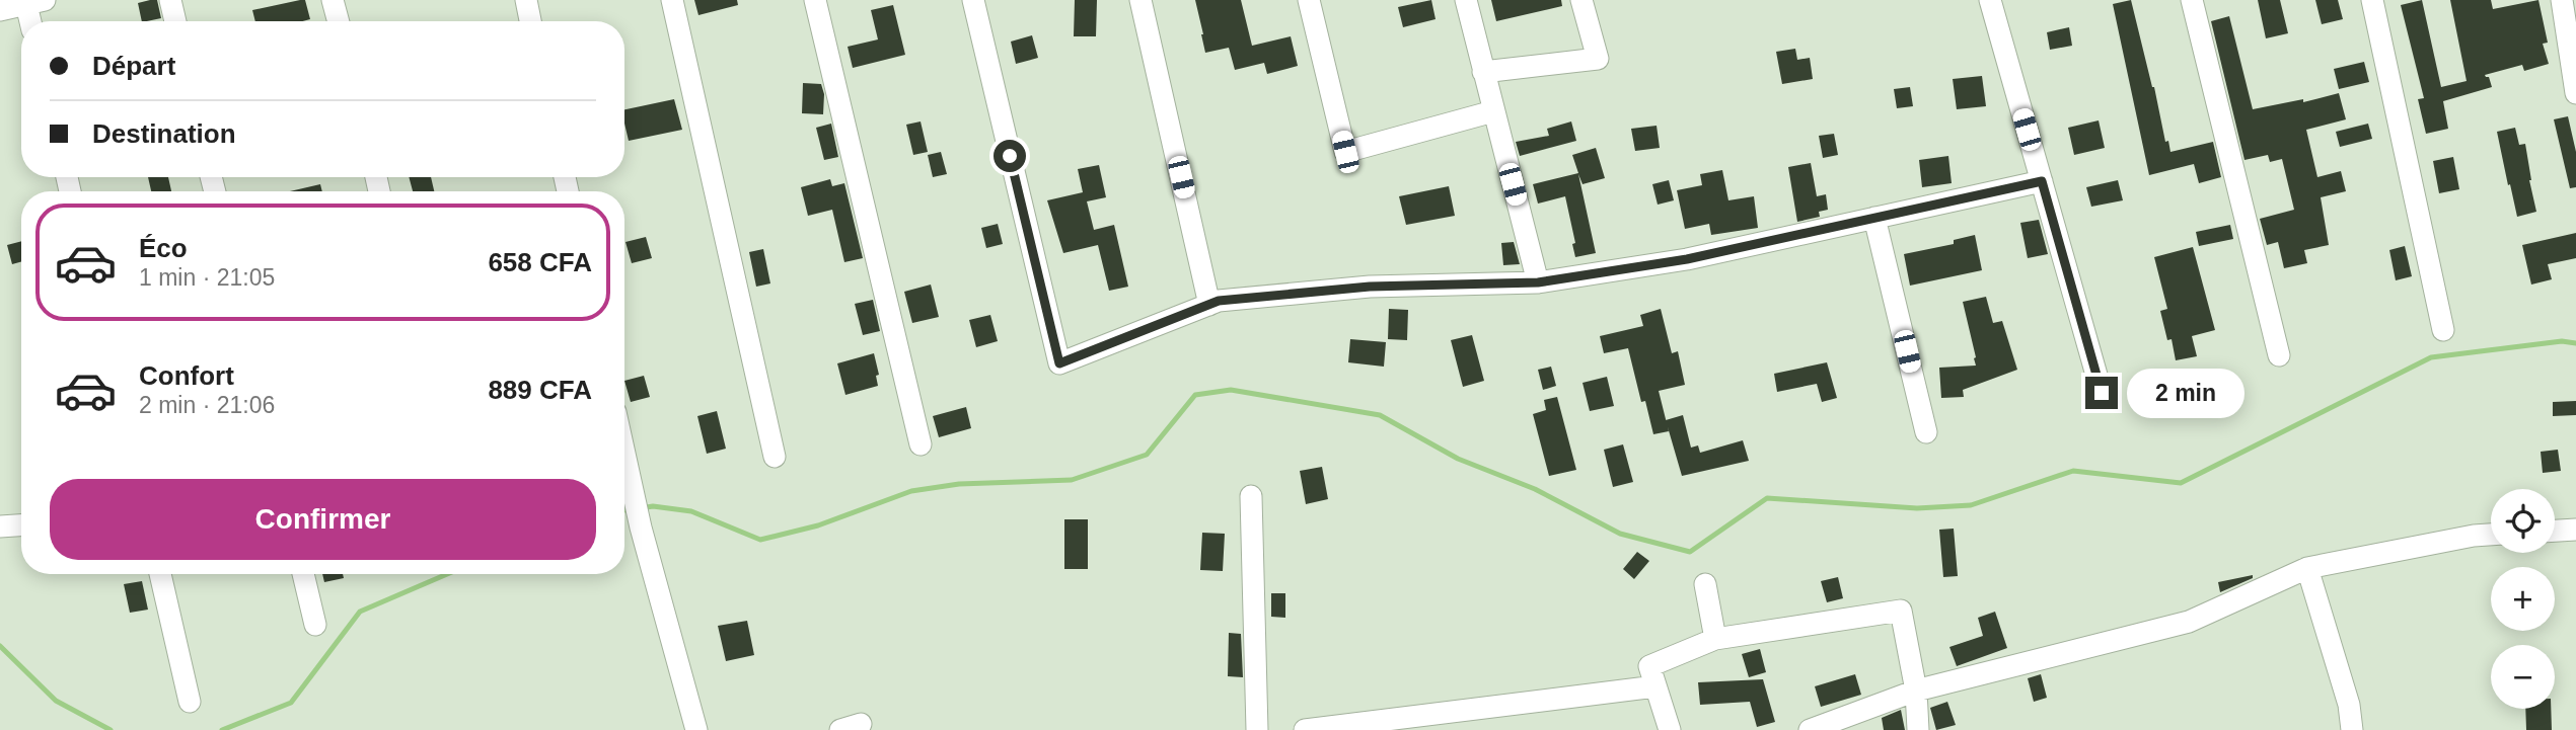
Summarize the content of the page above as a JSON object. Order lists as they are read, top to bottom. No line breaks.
{"page":{"banner":["Départ","Destination"],"list":[{"name":"Éco","note":"1 min · 21:05","value":"658 CFA"},{"name":"Confort","note":"2 min · 21:06","value":"889 CFA"}],"bubble":"2 min","buttons":"Confirmer","map_buttons":["+","−"]}}
